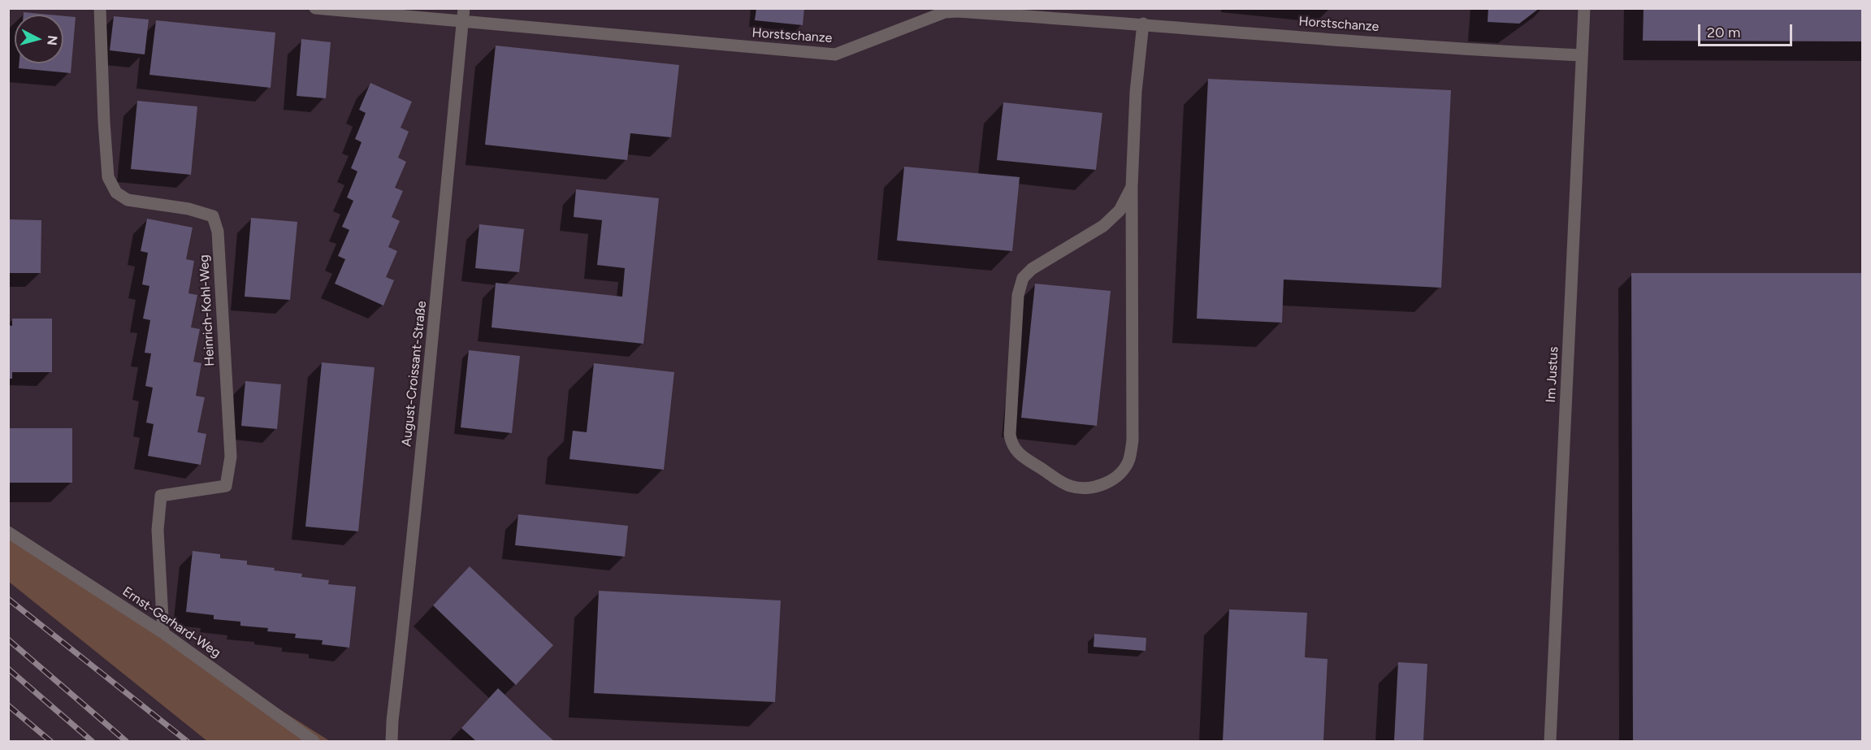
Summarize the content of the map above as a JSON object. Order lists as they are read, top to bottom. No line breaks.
{"streets":{"street":["Horstschanze","Heinrich-Kohl-Weg","August-Croissant-Straße","Im Justus","Ernst-Gerhard-Weg"]},"crossings":[["Horstschanze","August-Croissant-Straße"],["Horstschanze","Im Justus"],["Heinrich-Kohl-Weg","Ernst-Gerhard-Weg"]],"scale_bar":"20 m","north":"right"}
